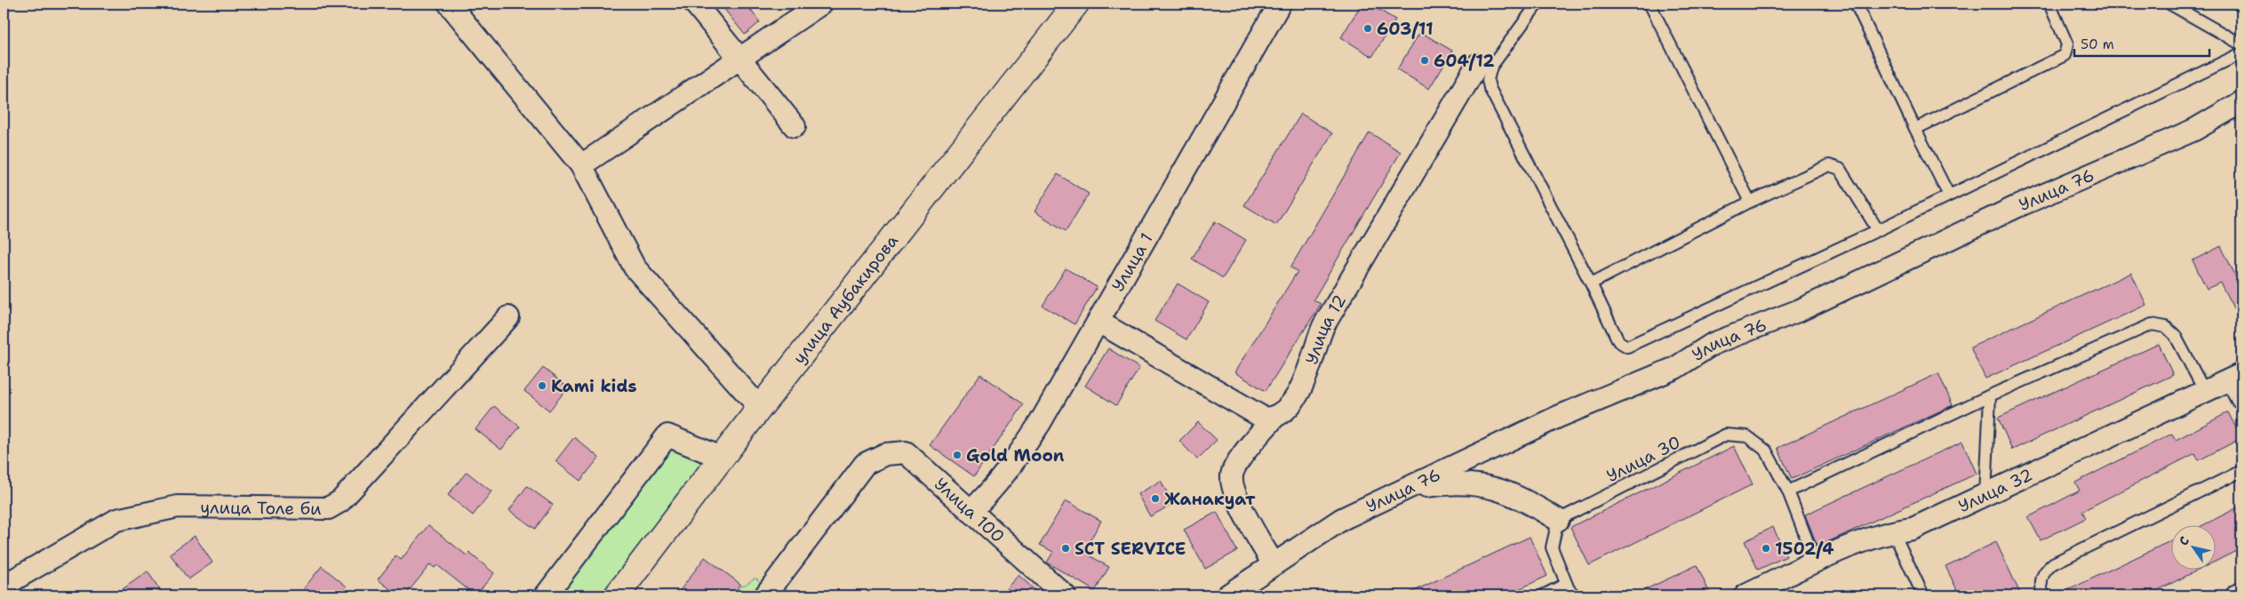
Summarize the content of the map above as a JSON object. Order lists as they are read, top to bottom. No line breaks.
{"streets":{"main road":["улица Аубакирова"],"street":["Улица 76","Улица 1","Улица 12","Улица 32","улица Толе би","Улица 100"],"lane":["Улица 30"]},"crossings":[["Улица 76","Улица 12"],["Улица 1","Улица 100"],["Улица 30","Улица 32"]],"places":["603/11","604/12","Kami kids","Gold Moon","Жанакуат","SCT SERVICE","1502/4"],"scale_bar":"50 m","north":"top left"}
